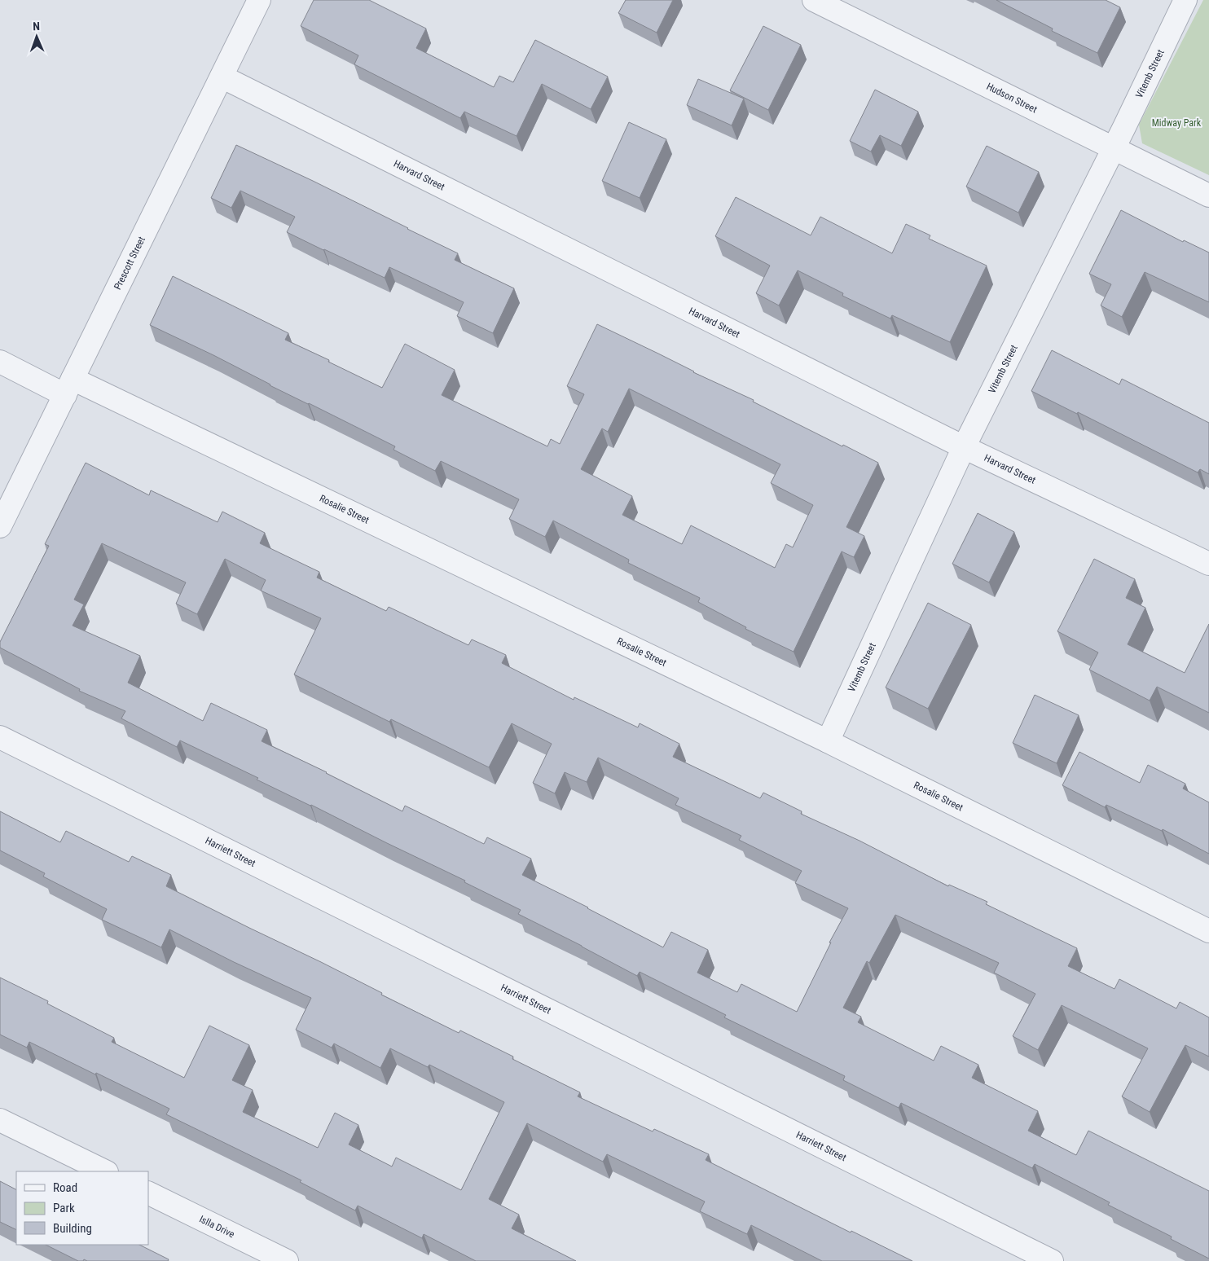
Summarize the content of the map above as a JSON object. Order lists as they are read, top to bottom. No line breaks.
{"streets":{"street":["Vitemb Street","Hudson Street","Harvard Street","Prescott Street","Rosalie Street","Harriett Street","Islla Drive"]},"crossings":[["Vitemb Street","Hudson Street"],["Vitemb Street","Harvard Street"],["Vitemb Street","Rosalie Street"],["Harvard Street","Prescott Street"],["Prescott Street","Rosalie Street"]],"parks":["Midway Park"],"legend":["Road","Park","Building"],"north":"top"}
